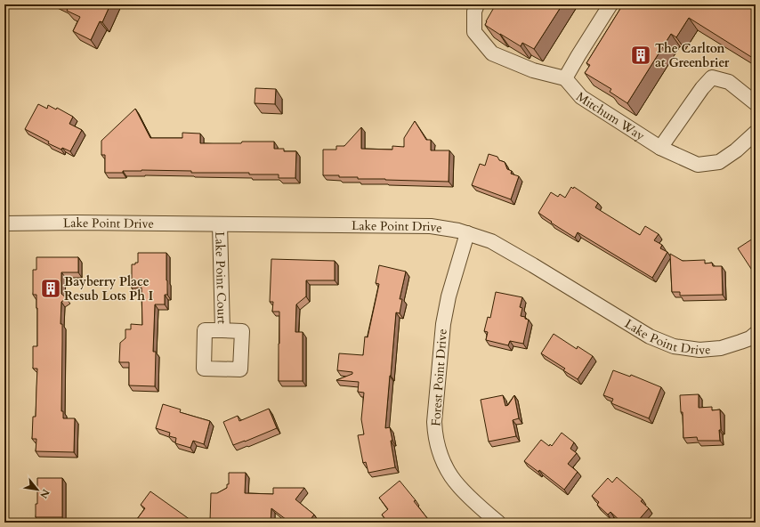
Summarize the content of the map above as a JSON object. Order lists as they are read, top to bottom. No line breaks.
{"streets":{"street":["Mitchum Way","Lake Point Drive","Lake Point Court","Forest Point Drive"]},"crossings":[["Lake Point Drive","Lake Point Court"],["Lake Point Drive","Forest Point Drive"]],"places":{"building":["The Carlton at Greenbrier","Bayberry Place Resub Lots Ph I"]},"north":"bottom right"}
